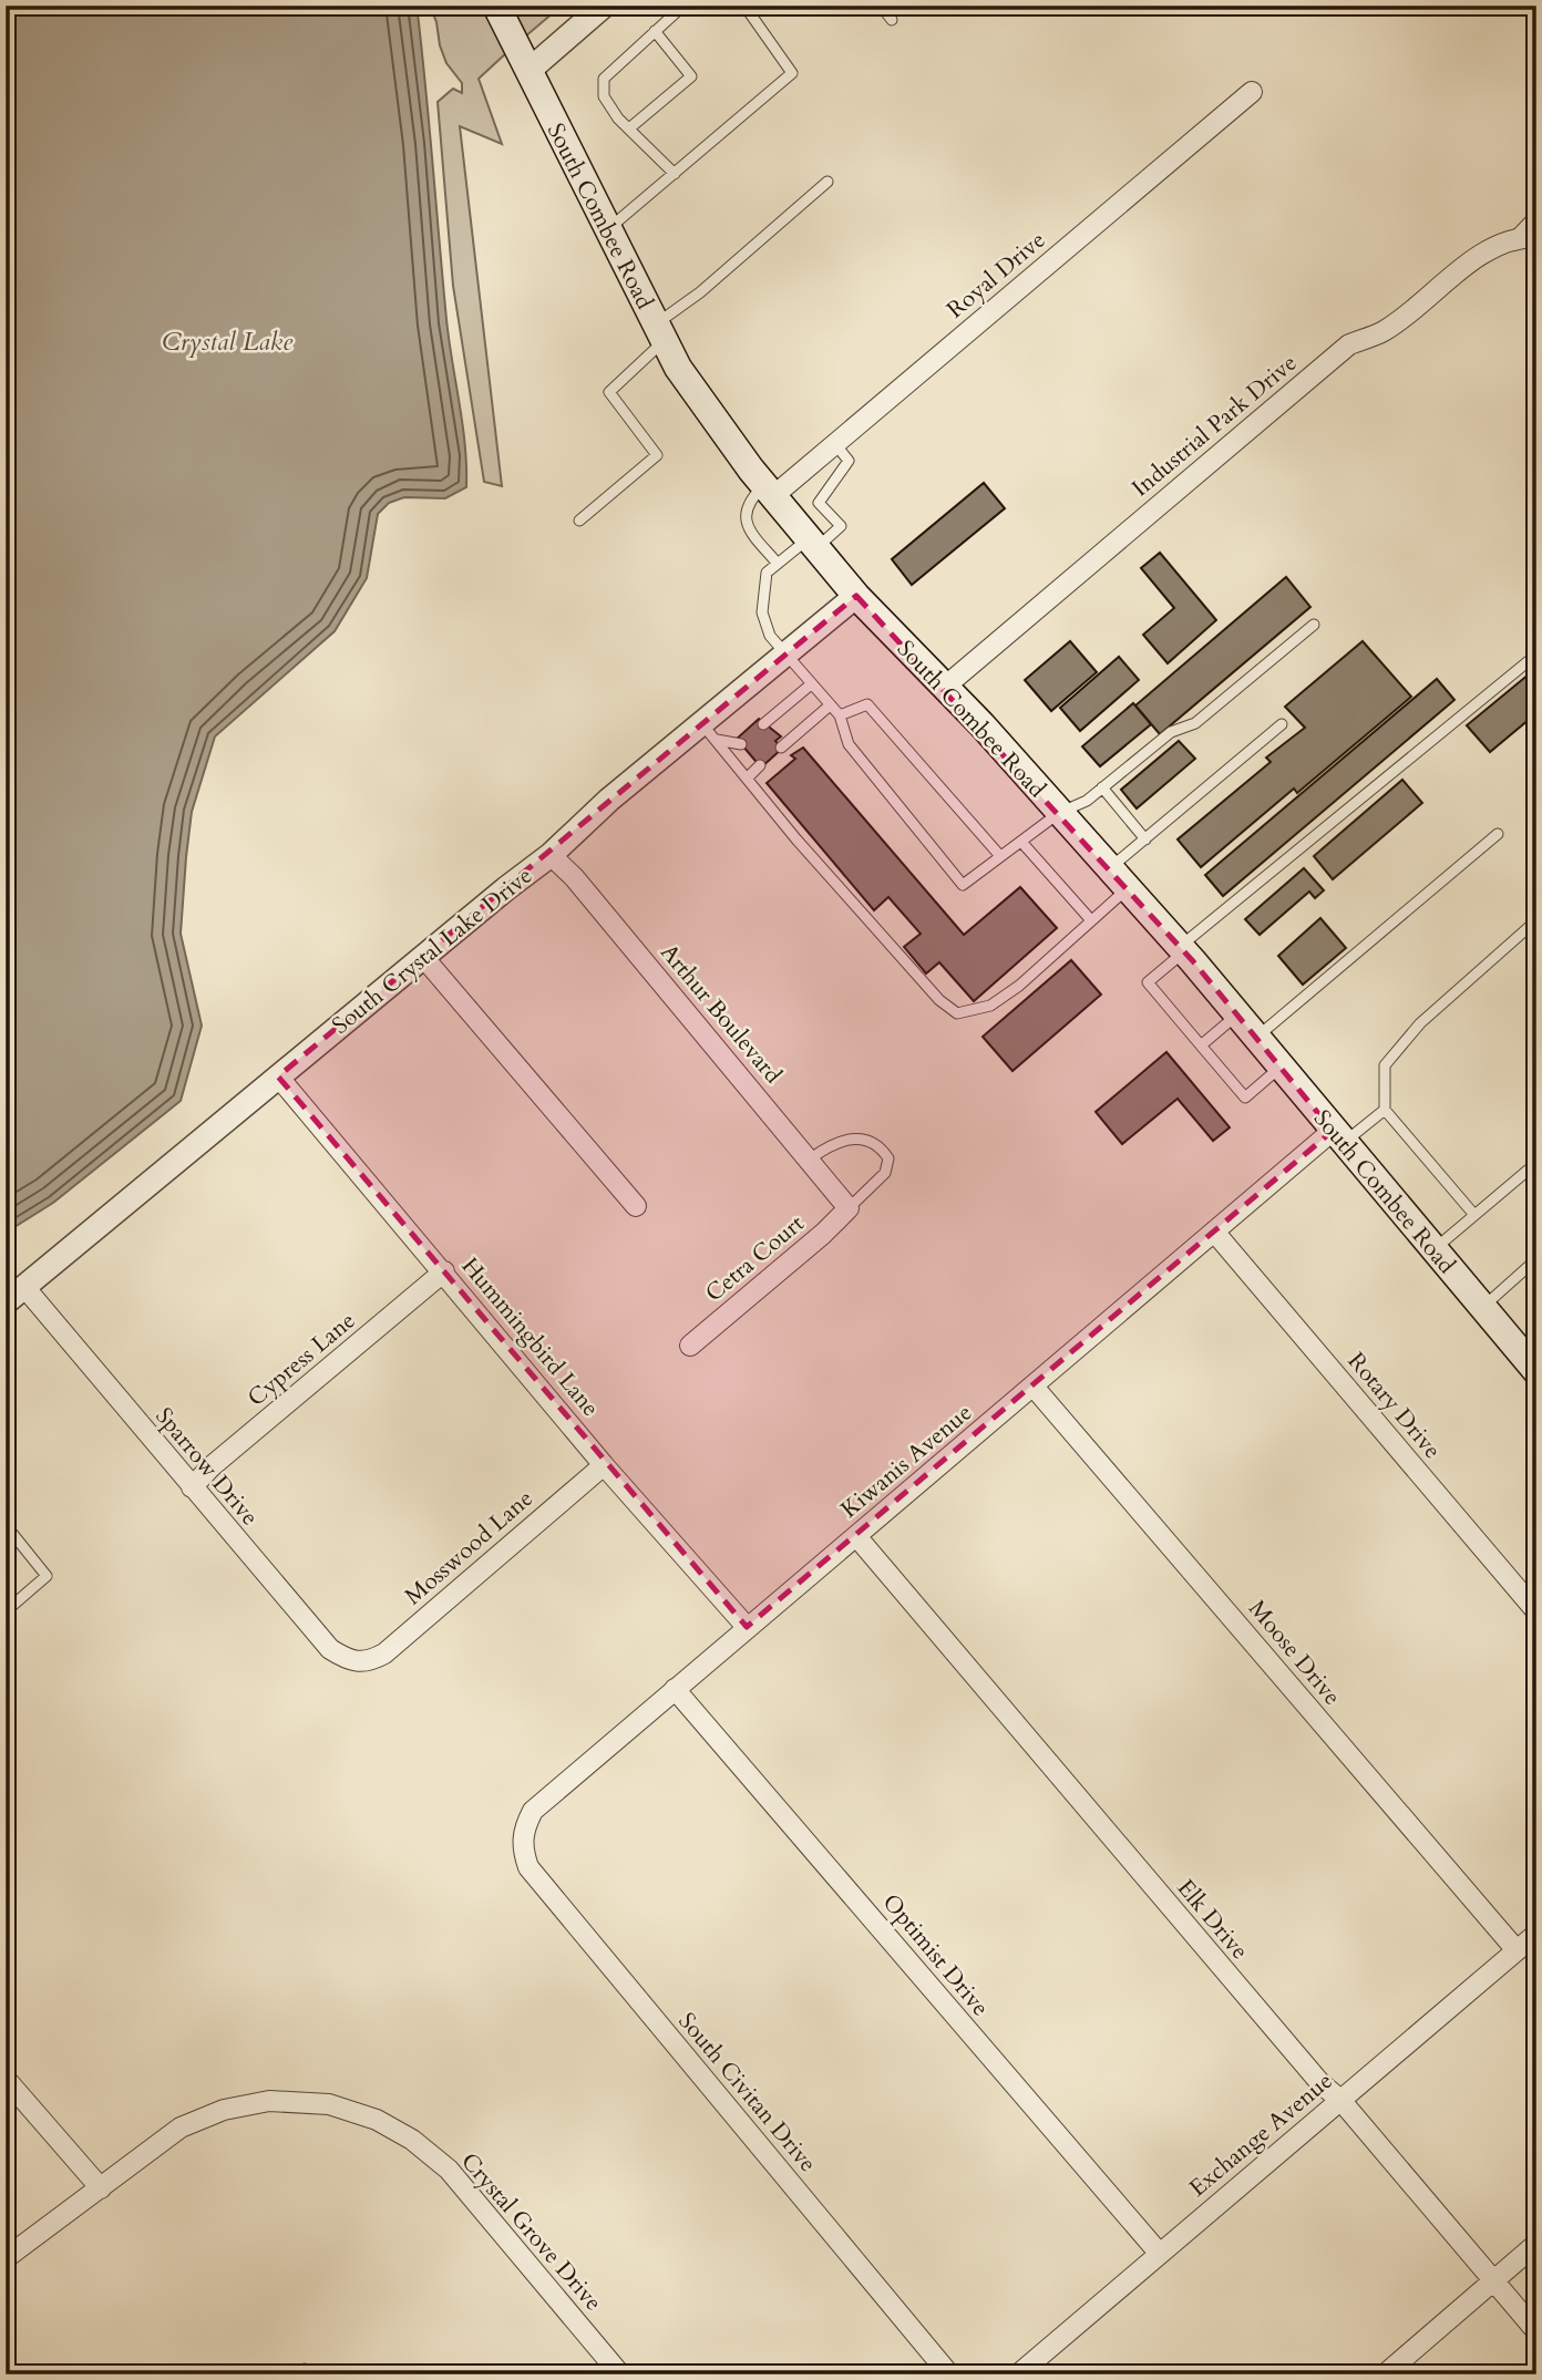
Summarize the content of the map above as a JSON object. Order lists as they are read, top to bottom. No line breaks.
{"streets":{"main road":["South Combee Road"],"street":["Royal Drive","Industrial Park Drive","South Crystal Lake Drive","Arthur Boulevard","Cetra Court","Hummingbird Lane","Cypress Lane","Rotary Drive","Kiwanis Avenue","Sparrow Drive","Mosswood Lane","Moose Drive","Elk Drive","Optimist Drive","South Civitan Drive","Exchange Avenue","Crystal Grove Drive"]},"crossings":[["South Combee Road","Royal Drive"],["South Combee Road","Industrial Park Drive"],["South Combee Road","South Crystal Lake Drive"],["South Combee Road","Kiwanis Avenue"],["South Crystal Lake Drive","Arthur Boulevard"],["South Crystal Lake Drive","Hummingbird Lane"],["South Crystal Lake Drive","Sparrow Drive"],["Arthur Boulevard","Cetra Court"],["Hummingbird Lane","Cypress Lane"],["Hummingbird Lane","Kiwanis Avenue"],["Hummingbird Lane","Mosswood Lane"],["Cypress Lane","Sparrow Drive"],["Rotary Drive","Kiwanis Avenue"],["Kiwanis Avenue","Moose Drive"],["Kiwanis Avenue","Elk Drive"],["Kiwanis Avenue","Optimist Drive"],["Kiwanis Avenue","South Civitan Drive"],["Sparrow Drive","Mosswood Lane"],["Moose Drive","Exchange Avenue"],["Elk Drive","Exchange Avenue"],["Optimist Drive","Exchange Avenue"]],"water":["Crystal Lake"]}
